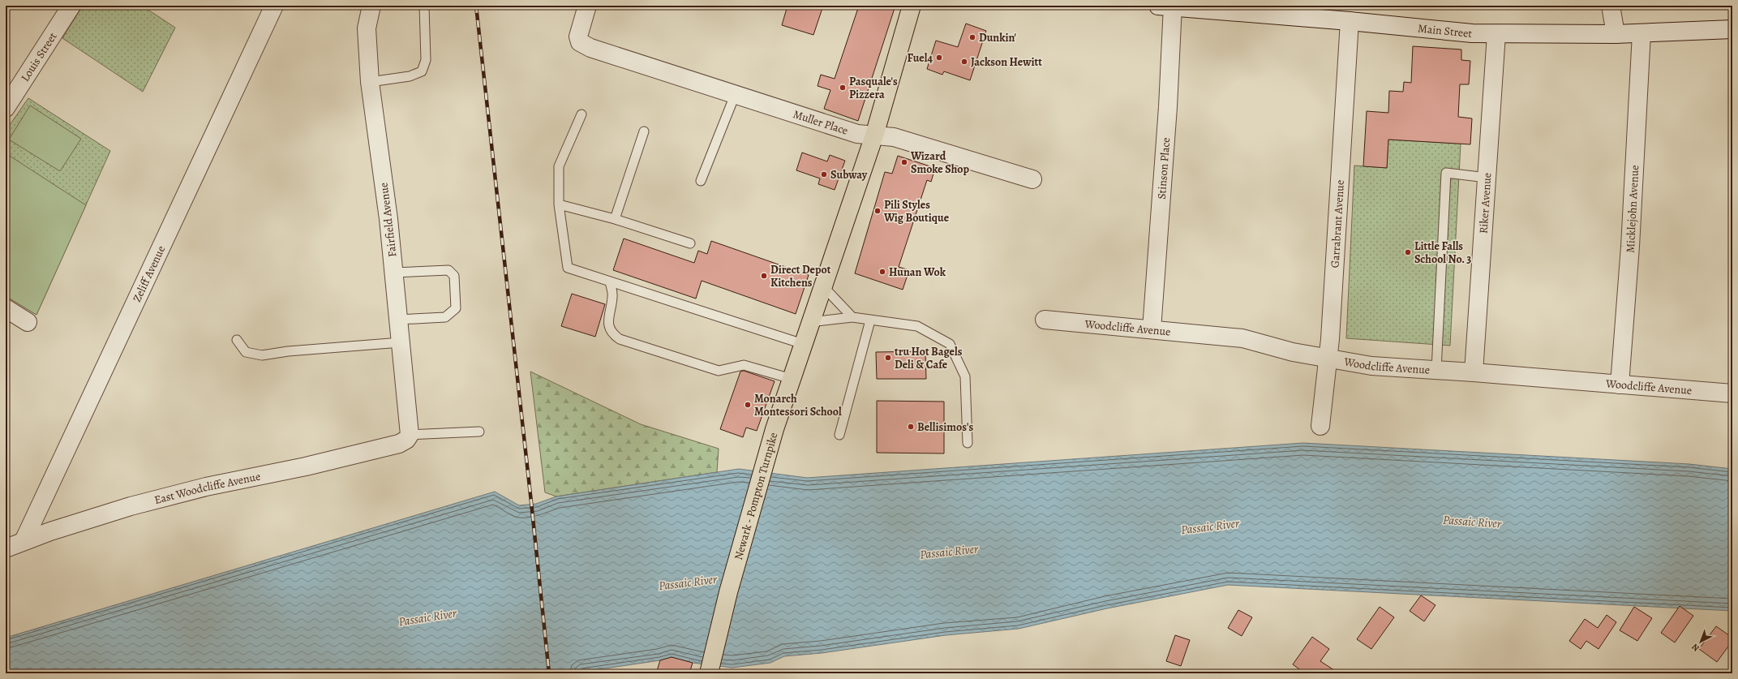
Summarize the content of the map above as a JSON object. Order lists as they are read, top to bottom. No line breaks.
{"streets":{"main road":["Newark - Pompton Turnpike"],"street":["Main Street","Louis Street","Muller Place","Stinson Place","Riker Avenue","Micklejohn Avenue","Fairfield Avenue","Garrabrant Avenue","Zeliff Avenue","Woodcliffe Avenue","East Woodcliffe Avenue"]},"crossings":[["Main Street","Stinson Place"],["Main Street","Riker Avenue"],["Main Street","Micklejohn Avenue"],["Main Street","Garrabrant Avenue"],["Muller Place","Newark - Pompton Turnpike"],["Stinson Place","Woodcliffe Avenue"],["Riker Avenue","Woodcliffe Avenue"],["Micklejohn Avenue","Woodcliffe Avenue"],["Fairfield Avenue","East Woodcliffe Avenue"],["Garrabrant Avenue","Woodcliffe Avenue"],["Zeliff Avenue","East Woodcliffe Avenue"]],"water":["Passaic River"],"places":["Dunkin'","Fuel4","Jackson Hewitt","Pasquale's Pizzera","Wizard Smoke Shop","Subway","Pili Styles Wig Boutique","Little Falls School No. 3","Hunan Wok","Direct Depot Kitchens","tru Hot Bagels Deli & Cafe","Monarch Montessori School","Bellisimos's"],"north":"bottom left"}
